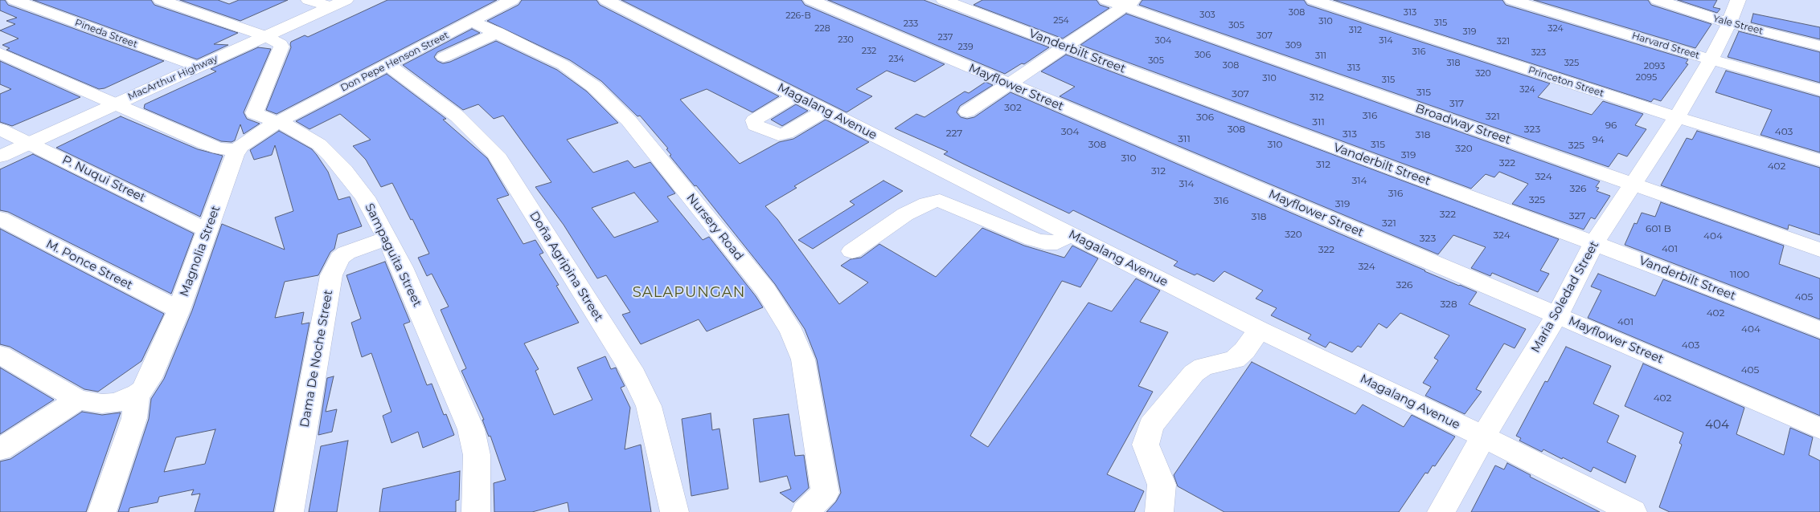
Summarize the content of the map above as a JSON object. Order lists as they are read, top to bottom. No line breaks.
{"streets":{"main road":["Yale Street","Pineda Street","Harvard Street","Vanderbilt Street","Don Pepe Henson Street","MacArthur Highway","Princeton Street","Mayflower Street","Magalang Avenue","Broadway Street","P. Nuqui Street","Nursery Road","Magnolia Street","Sampaguita Street","M. Ponce Street","Doña Agripina Street","Maria Soledad Street","Dama De Noche Street"]},"crossings":[["Yale Street","Maria Soledad Street"],["Pineda Street","MacArthur Highway"],["Harvard Street","Maria Soledad Street"],["Vanderbilt Street","Maria Soledad Street"],["Don Pepe Henson Street","Nursery Road"],["Don Pepe Henson Street","Sampaguita Street"],["Don Pepe Henson Street","Doña Agripina Street"],["MacArthur Highway","P. Nuqui Street"],["MacArthur Highway","Sampaguita Street"],["Princeton Street","Maria Soledad Street"],["Mayflower Street","Maria Soledad Street"],["Magalang Avenue","Maria Soledad Street"],["Broadway Street","Maria Soledad Street"],["P. Nuqui Street","Magnolia Street"],["Magnolia Street","M. Ponce Street"],["Sampaguita Street","Dama De Noche Street"]],"districts":["SALAPUNGAN"],"house_numbers":["308","313","303","226-B","254","310","315","233","305","228","324","312","319","307","237","230","304","314","321","309","239","232","316","323","306","311","234","305","318","325","308","2093","313","320","2095","310","315","324","315","307","312","317","302","316","321","306","311","96","308","323","304","403","227","313","318","311","94","308","310","315","325","320","319","310","322","312","402","312","324","314","314","326","316","325","316","319","322","327","318","321","601 B","320","324","404","323","401","322","324","1100","326","405","328","402","401","404","403","405","402","404"]}
